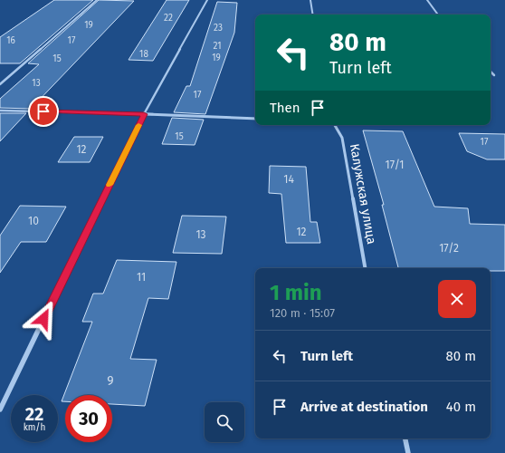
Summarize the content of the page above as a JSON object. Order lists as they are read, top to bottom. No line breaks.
{"streets":{"street":["Калужская улица"]},"house_numbers":["22","19","23","16","17","21","18","19","15","13","17","15","17","12","17/1","14","10","12","13","17/2","11","9"],"page":{"turn":["80 m","Turn left"],"then":"Then","heading":["1 min","120 m · 15:07"],"list":[{"name":"Turn left","value":"80 m"},{"name":"Arrive at destination","value":"40 m"}],"speed":"22 km/h","limit":"30"}}
